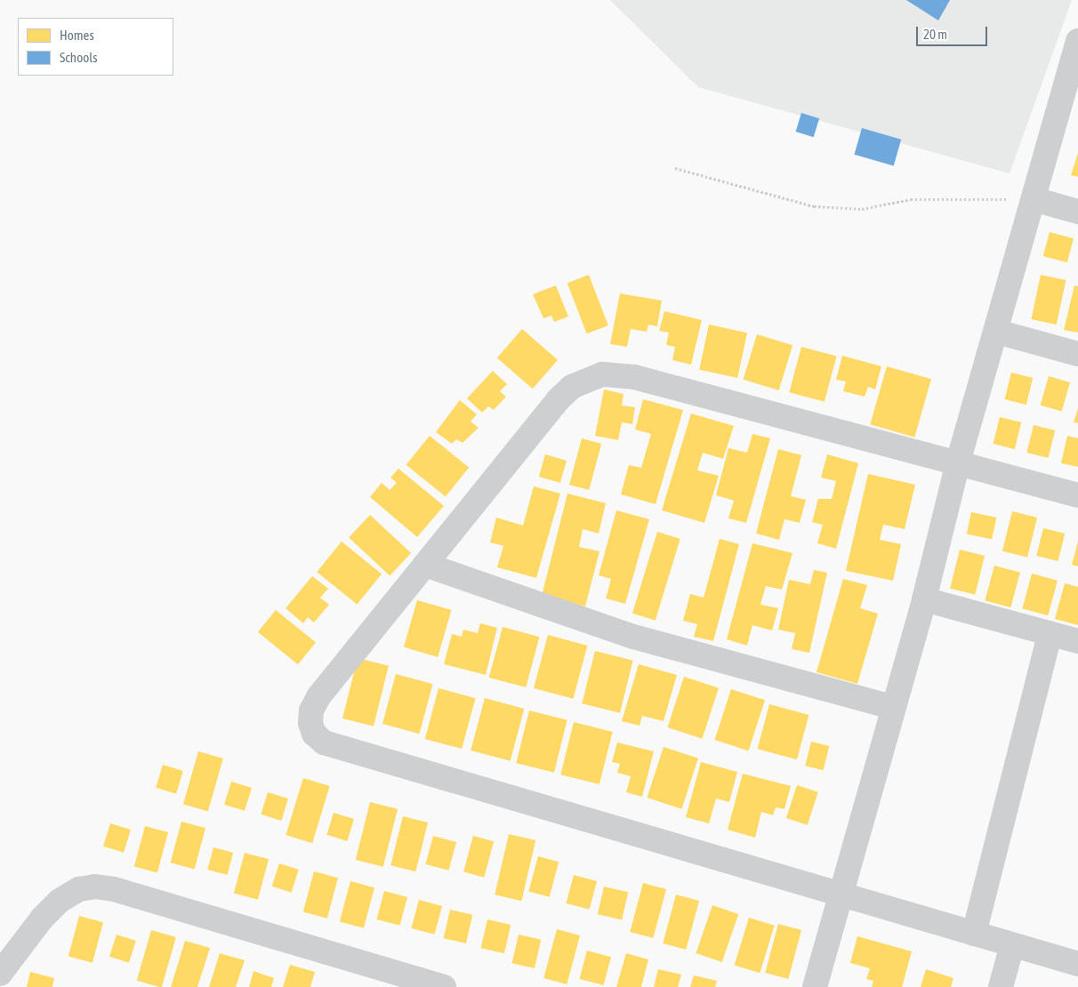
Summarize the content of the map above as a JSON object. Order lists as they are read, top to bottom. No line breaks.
{"legend":["Homes","Schools"],"scale_bar":"20 m"}
